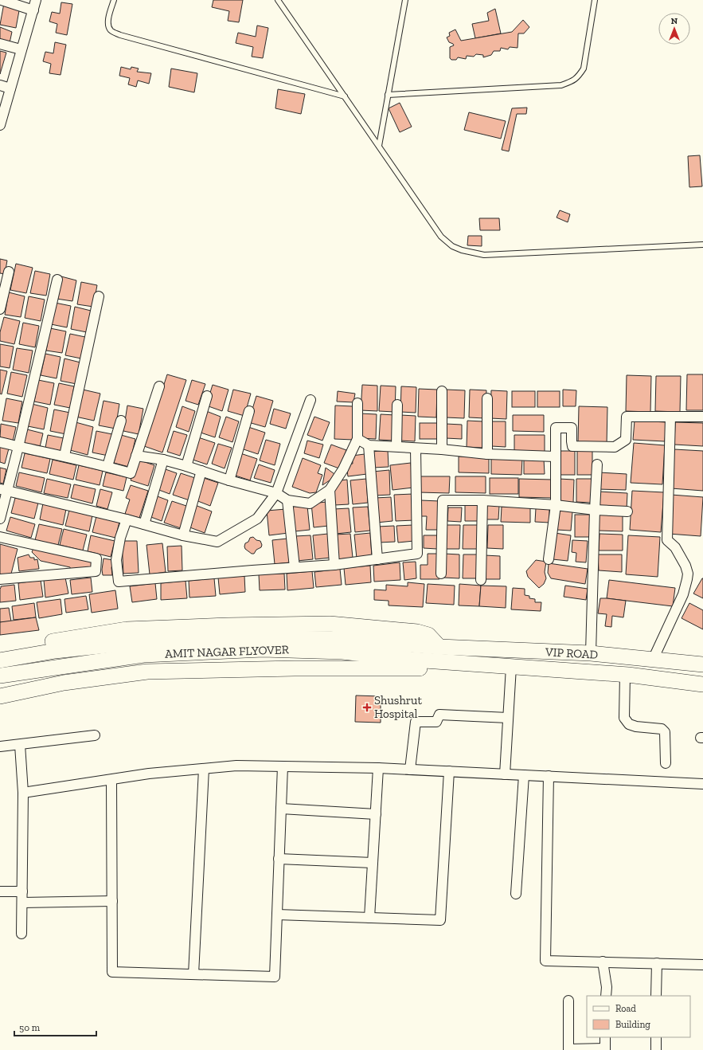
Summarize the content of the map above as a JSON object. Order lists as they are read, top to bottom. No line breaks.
{"streets":{"main road":["AMIT NAGAR FLYOVER","VIP ROAD"]},"crossings":[["AMIT NAGAR FLYOVER","VIP ROAD"]],"places":{"health":["Shushrut Hospital"]},"legend":["Road","Building"],"scale_bar":"50 m","north":"top"}
